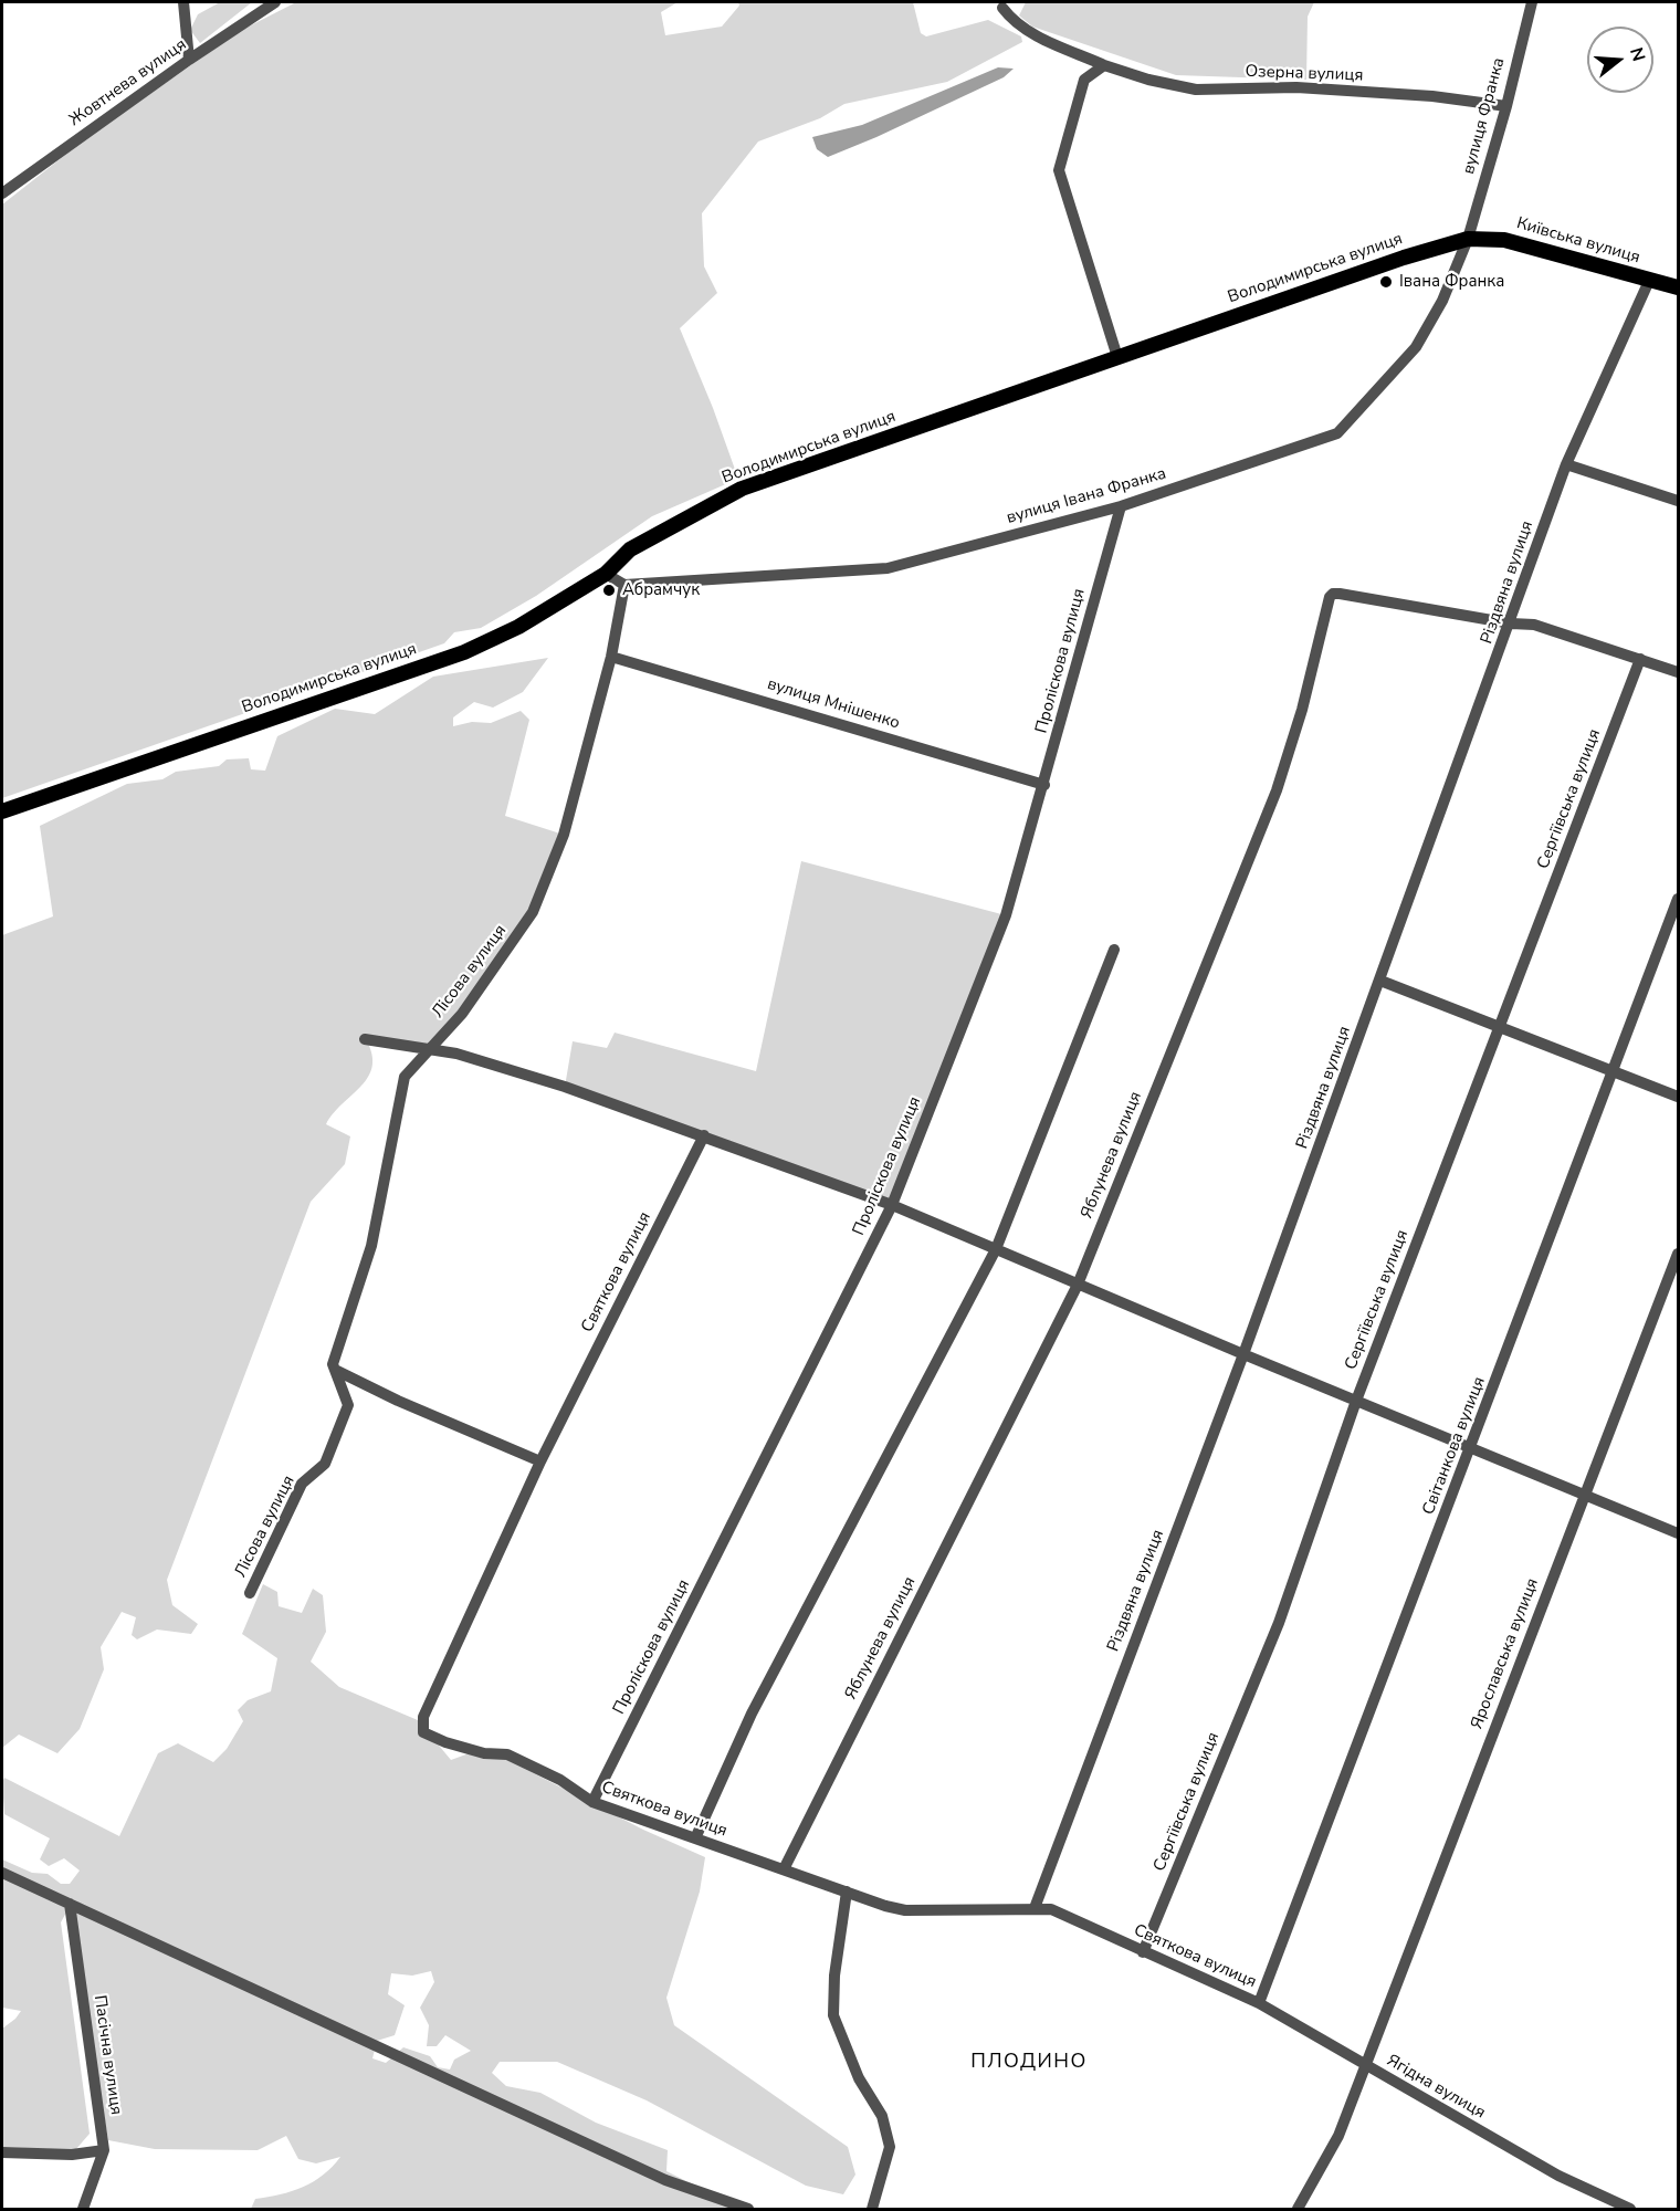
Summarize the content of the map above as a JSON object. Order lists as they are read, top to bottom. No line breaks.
{"streets":{"main road":["Київська вулиця","Володимирська вулиця"],"street":["Озерна вулиця","Жовтнева вулиця","вулиця Франка","вулиця Івана Франка","Різдвяна вулиця","Проліскова вулиця","вулиця Мнішенко","Сергіївська вулиця","Лісова вулиця","Яблунева вулиця","Святкова вулиця","Світанкова вулиця","Ярославська вулиця","Пасічна вулиця","Ягідна вулиця"]},"crossings":[["Озерна вулиця","вулиця Франка"],["вулиця Франка","Київська вулиця"],["вулиця Франка","Володимирська вулиця"],["вулиця Франка","вулиця Івана Франка"],["Київська вулиця","Володимирська вулиця"],["Київська вулиця","вулиця Івана Франка"],["Київська вулиця","Різдвяна вулиця"],["Володимирська вулиця","вулиця Івана Франка"],["вулиця Івана Франка","Проліскова вулиця"],["вулиця Івана Франка","Лісова вулиця"],["Різдвяна вулиця","Яблунева вулиця"],["Різдвяна вулиця","Святкова вулиця"],["Проліскова вулиця","вулиця Мнішенко"],["Проліскова вулиця","Святкова вулиця"],["вулиця Мнішенко","Лісова вулиця"],["Сергіївська вулиця","Святкова вулиця"],["Яблунева вулиця","Святкова вулиця"],["Святкова вулиця","Світанкова вулиця"],["Святкова вулиця","Ярославська вулиця"],["Святкова вулиця","Ягідна вулиця"],["Ярославська вулиця","Ягідна вулиця"]],"districts":["ПЛОДИНО"],"places":["Івана Франка","Абрамчук"],"north":"right"}
